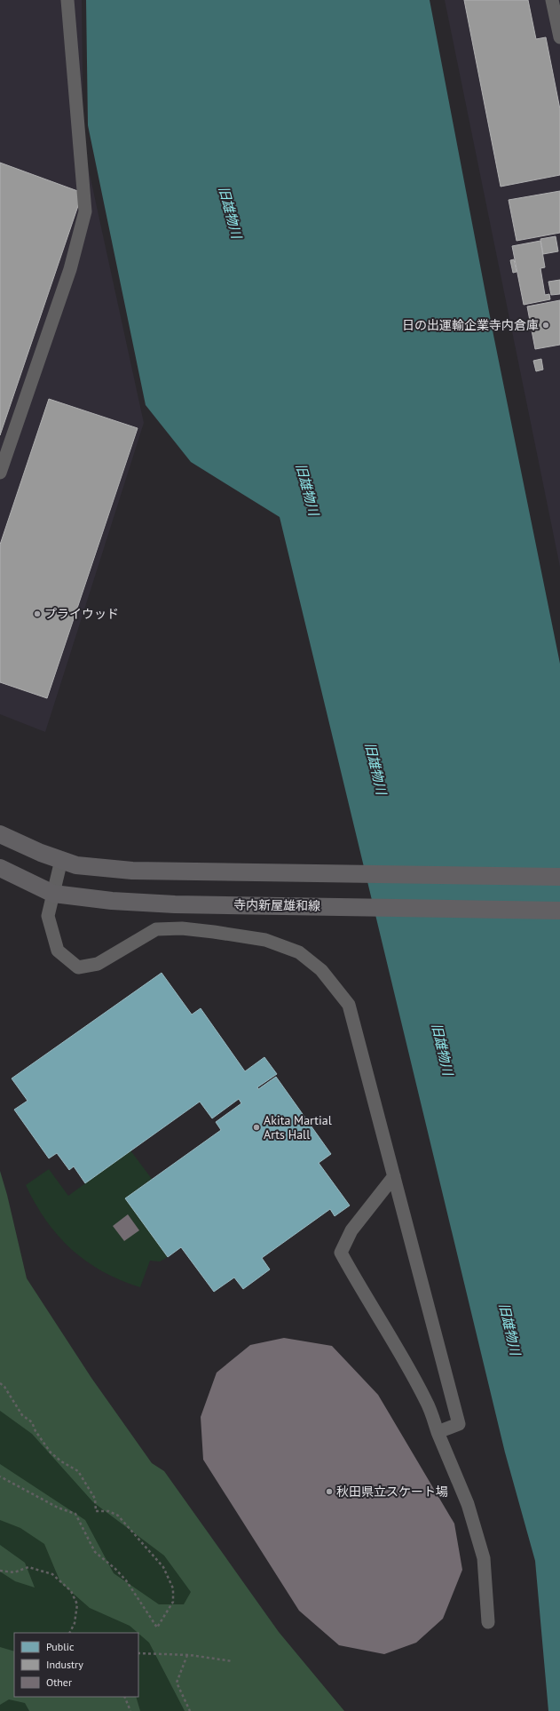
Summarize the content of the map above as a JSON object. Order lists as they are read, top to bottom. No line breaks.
{"streets":{"main road":["寺内新屋雄和線"]},"water":["旧雄物川"],"places":["日の出運輸企業寺内倉庫","プライウッド","Akita Martial Arts Hall","秋田県立スケート場"],"legend":["Public","Industry","Other"]}
